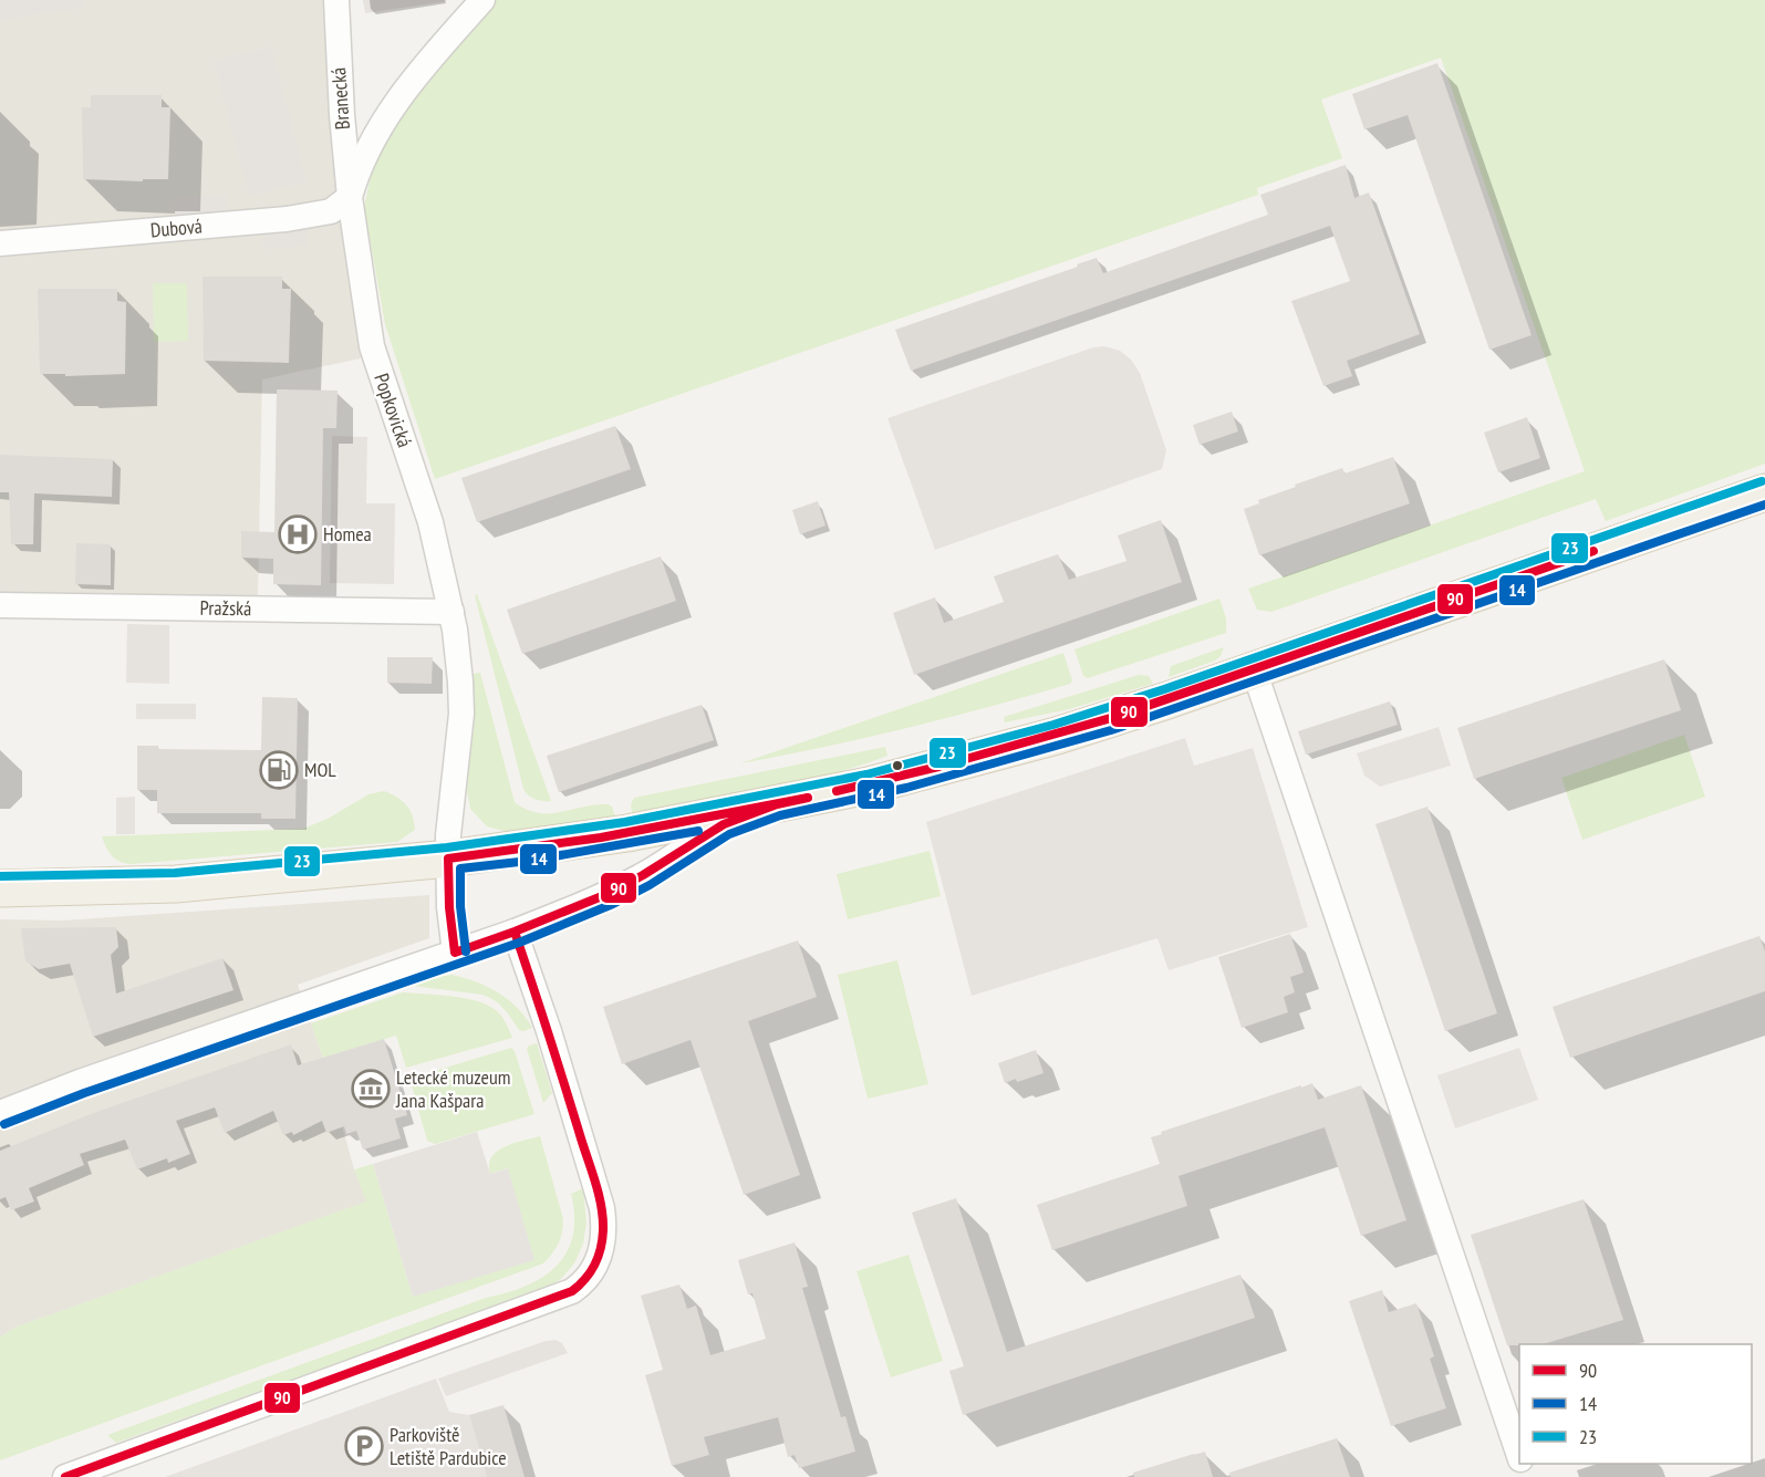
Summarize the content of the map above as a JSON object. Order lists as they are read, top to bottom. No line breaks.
{"streets":{"street":["Branecká","Dubová","Popkovická","Pražská"]},"crossings":[["Branecká","Dubová"],["Branecká","Popkovická"],["Dubová","Popkovická"],["Popkovická","Pražská"]],"places":{"hospital":["Homea"],"fuel station":["MOL"],"museum":["Letecké muzeum Jana Kašpara"],"parking":["Parkoviště Letiště Pardubice"]},"lines":["transit line 23","transit line 14","transit line 90"],"legend":["90","14","23"]}
